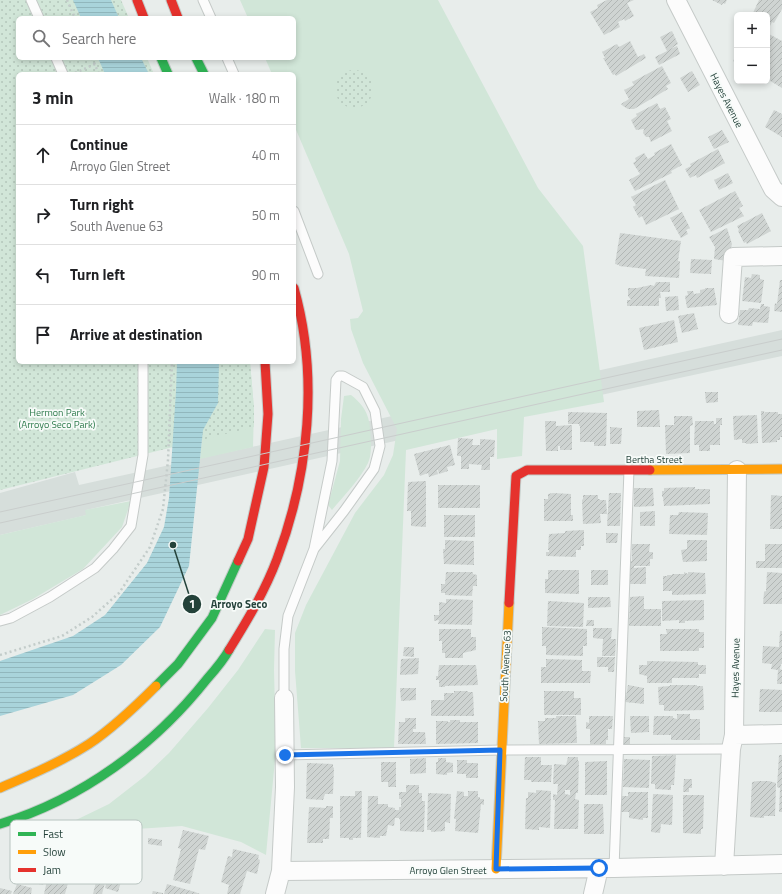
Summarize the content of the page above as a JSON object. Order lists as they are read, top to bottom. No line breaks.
{"streets":{"main road":["Bertha Street","South Avenue 63"],"street":["Hayes Avenue","Arroyo Glen Street"]},"crossings":[["Hayes Avenue","Bertha Street"],["Hayes Avenue","Arroyo Glen Street"],["Bertha Street","South Avenue 63"],["South Avenue 63","Arroyo Glen Street"]],"parks":["Hermon Park (Arroyo Seco Park)"],"places":["Arroyo Seco"],"legend":["Fast","Slow","Jam"],"page":{"map_buttons":["+","−"],"search":"Search here","heading":["3 min","Walk · 180 m"],"list":[["Continue","Arroyo Glen Street","40 m"],["Turn right","South Avenue 63","50 m"],["Turn left","90 m"],"Arrive at destination"]}}
